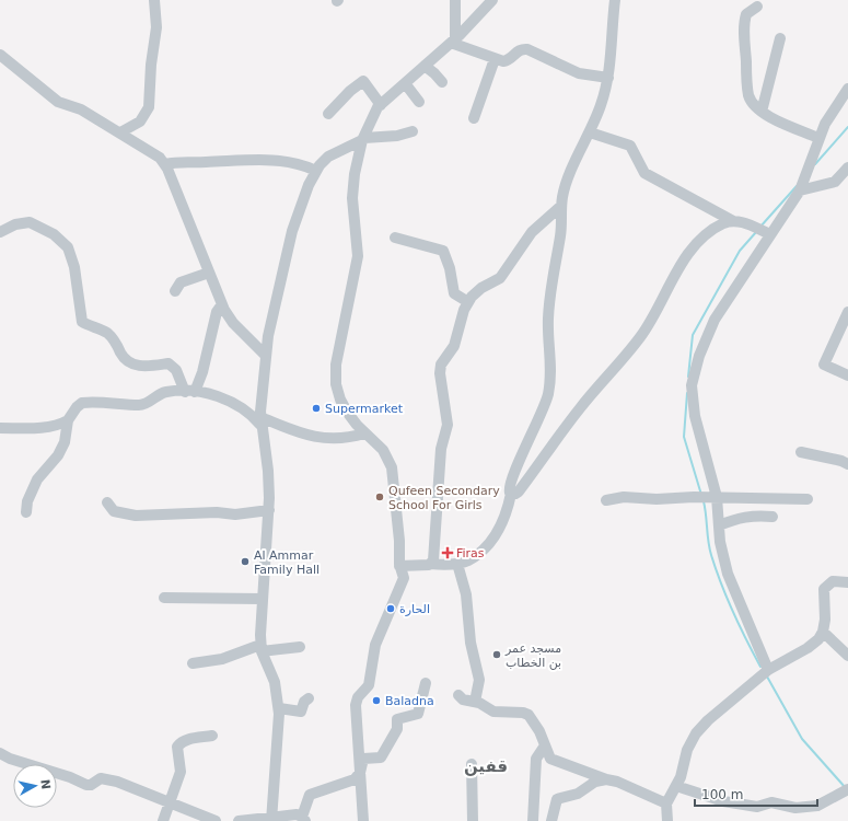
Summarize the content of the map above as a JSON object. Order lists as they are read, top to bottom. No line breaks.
{"districts":["قفين"],"places":{"other":["Supermarket","Qufeen Secondary School For Girls","Al Ammar Family Hall","الحارة","مسجد عمر بن الخطاب","Baladna"],"health":["Firas"]},"scale_bar":"100 m","north":"right"}
